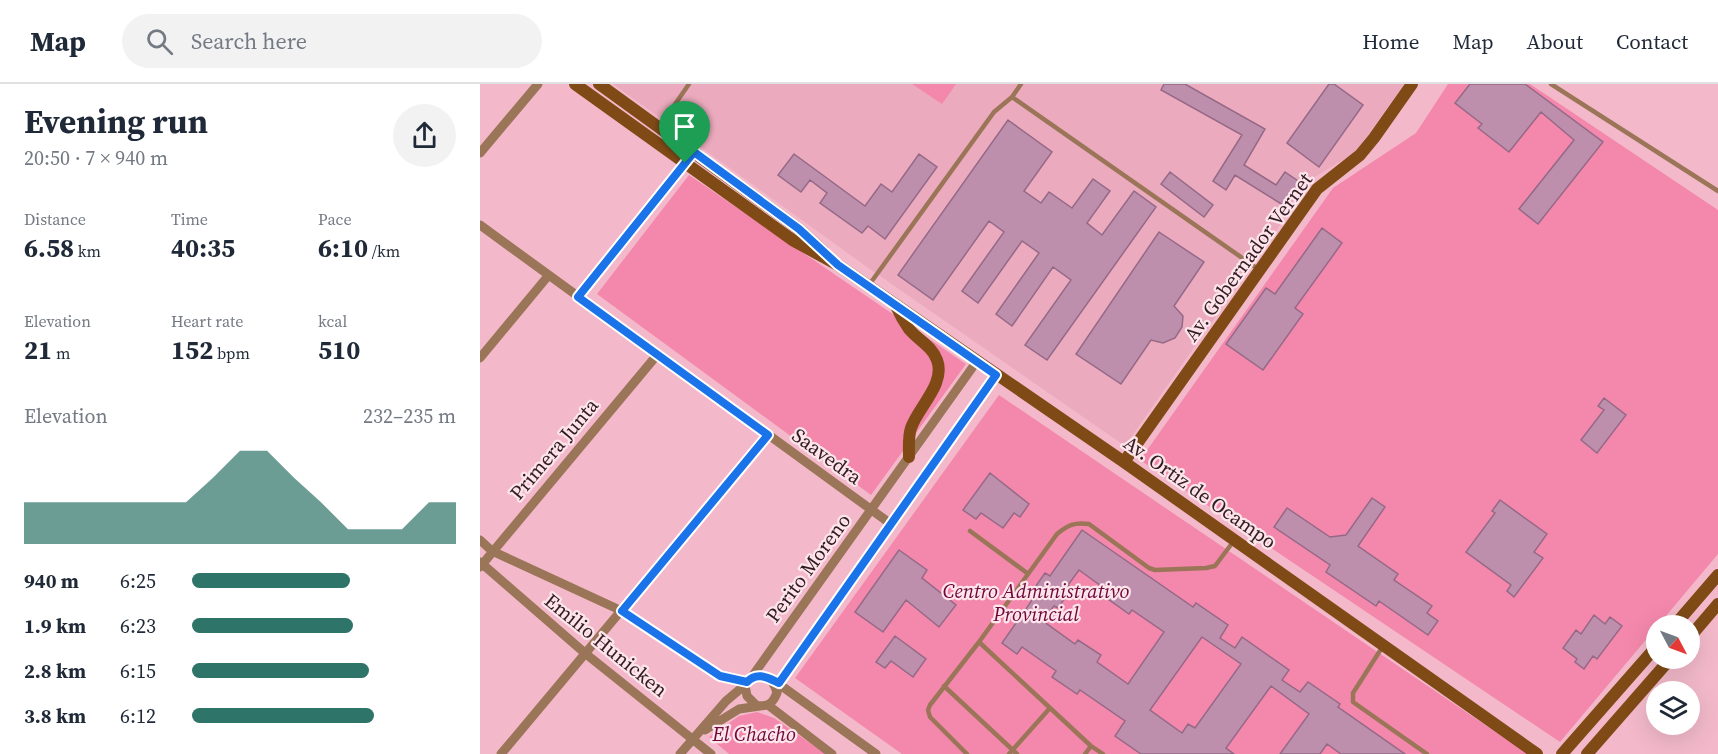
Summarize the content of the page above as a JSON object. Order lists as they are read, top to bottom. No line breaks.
{"streets":{"main road":["Av. Gobernador Vernet","Av. Ortiz de Ocampo"],"street":["Primera Junta","Saavedra","Perito Moreno","Emilio Hunicken"]},"crossings":[["Av. Gobernador Vernet","Av. Ortiz de Ocampo"],["Primera Junta","Saavedra"],["Primera Junta","Emilio Hunicken"],["Saavedra","Perito Moreno"],["Av. Ortiz de Ocampo","Perito Moreno"],["Perito Moreno","Emilio Hunicken"]],"parks":["Centro Administrativo Provincial","El Chacho"],"north":"bottom right","page":{"header":"Map","search":"Search here","nav":["Home","Map","About","Contact"],"heading":["Evening run","20:50 · 7 × 940 m"],"stats":[["Distance","6.58 km"],["Time","40:35"],["Pace","6:10 /km"],["Elevation","21 m"],["Heart rate","152 bpm"],["kcal","510"]],"chart":["Elevation","232–235 m"],"list":[{"name":"940 m","note":"6:25"},{"name":"1.9 km","note":"6:23"},{"name":"2.8 km","note":"6:15"},{"name":"3.8 km","note":"6:12"}]}}
